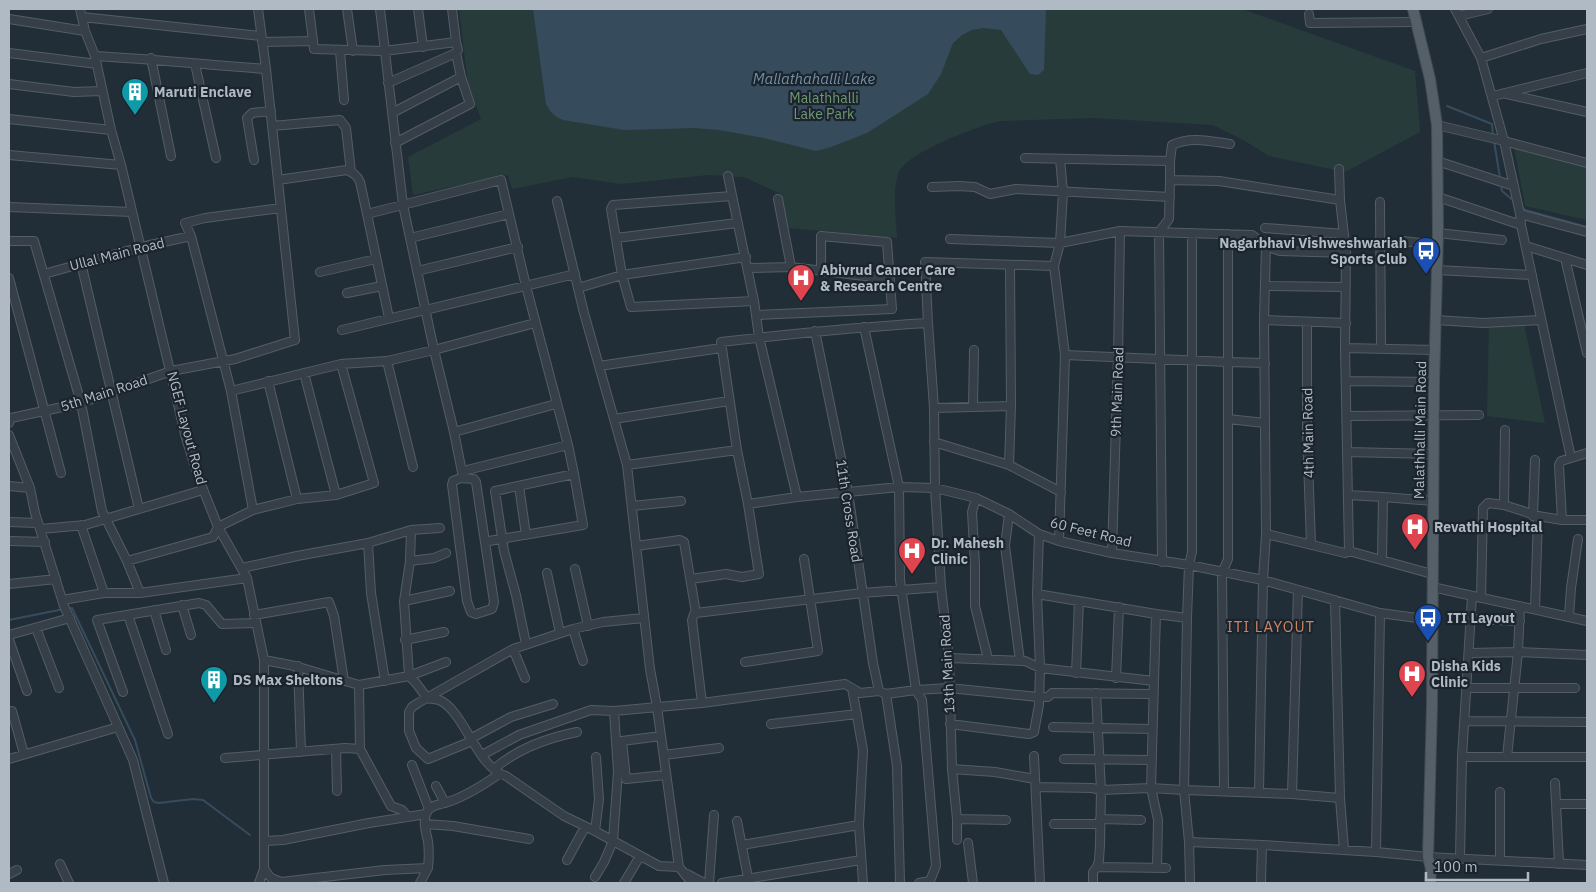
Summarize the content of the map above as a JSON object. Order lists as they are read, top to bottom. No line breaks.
{"streets":{"main road":["Malathhalli Main Road"],"street":["Ullal Main Road","9th Main Road","5th Main Road","NGEF Layout Road","4th Main Road","11th Cross Road","60 Feet Road","13th Main Road"]},"crossings":[["Ullal Main Road","NGEF Layout Road"],["9th Main Road","60 Feet Road"],["5th Main Road","NGEF Layout Road"],["Malathhalli Main Road","60 Feet Road"],["11th Cross Road","60 Feet Road"],["60 Feet Road","13th Main Road"]],"districts":["ITI LAYOUT"],"water":["Mallathahalli Lake"],"parks":["Malathhalli Lake Park"],"places":{"building":["Maruti Enclave","DS Max Sheltons"],"bus stop":["Nagarbhavi Vishweshwariah Sports Club","ITI Layout"],"hospital":["Abivrud Cancer Care & Research Centre","Revathi Hospital","Dr. Mahesh Clinic","Disha Kids Clinic"]},"scale_bar":"100 m"}
